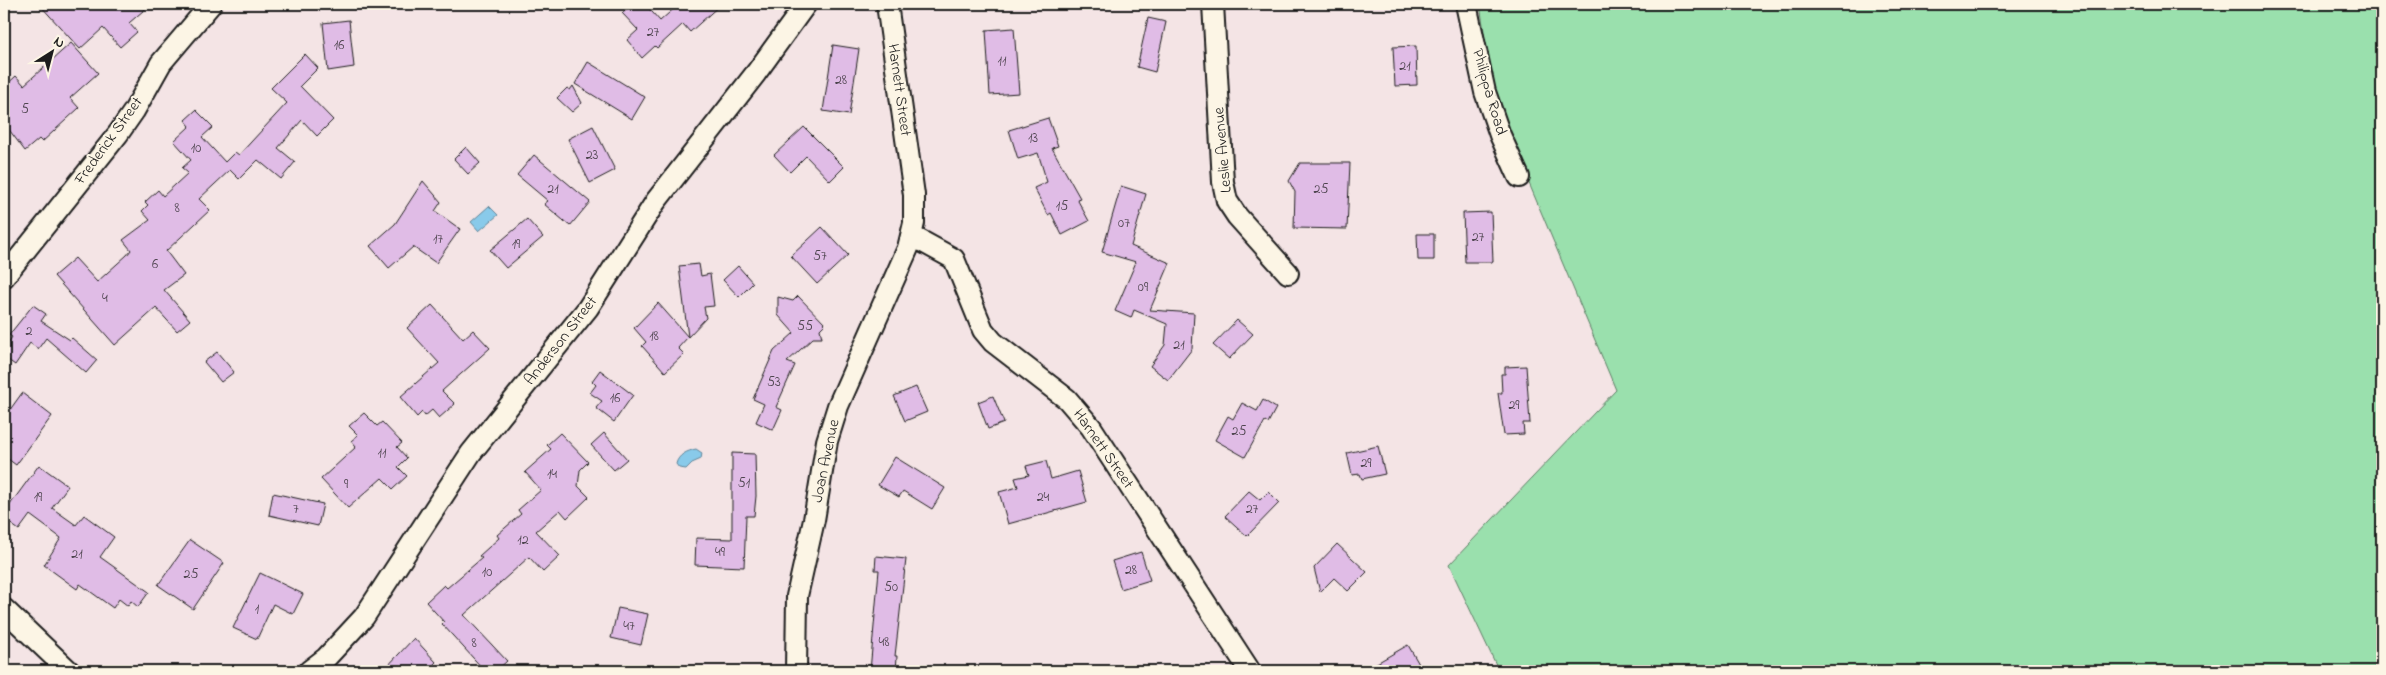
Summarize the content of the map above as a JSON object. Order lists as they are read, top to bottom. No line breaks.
{"streets":{"street":["Harnett Street","Philippa Road","Frederick Street","Leslie Avenue","Anderson Street","Joan Avenue"]},"crossings":[["Harnett Street","Joan Avenue"]],"house_numbers":["27","16","11","21","28","5","13","10","23","21","25","15","8","07","27","17","19","57","6","09","4","55","2","18","21","53","16","29","25","11","29","14","51","9","19","24","7","27","12","49","21","28","10","25","50","1","47","48","8"],"north":"top right"}
